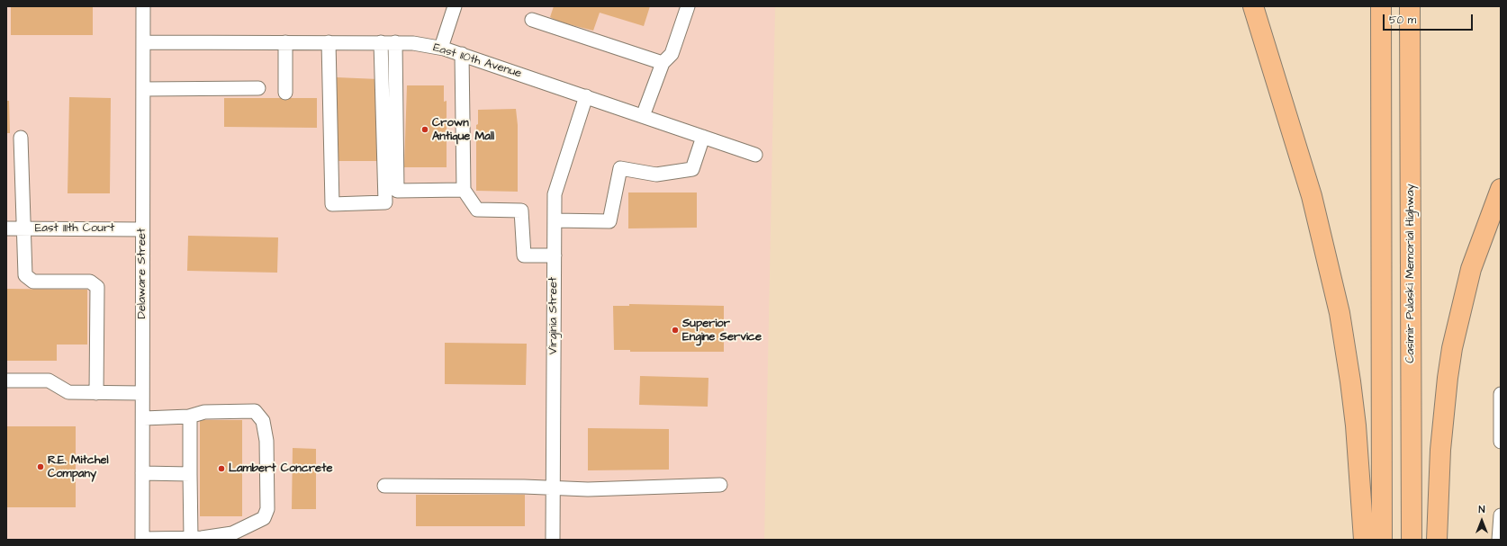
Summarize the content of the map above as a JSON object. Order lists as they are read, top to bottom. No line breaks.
{"streets":{"highway":["Casimir Pulaski Memorial Highway"],"street":["East 110th Avenue","East 111th Court","Delaware Street","Virginia Street"]},"crossings":[["East 110th Avenue","Delaware Street"],["East 110th Avenue","Virginia Street"],["East 111th Court","Delaware Street"]],"places":["Crown Antique Mall","Superior Engine Service","R.E. Mitchel Company","Lambert Concrete"],"scale_bar":"50 m","north":"top"}
